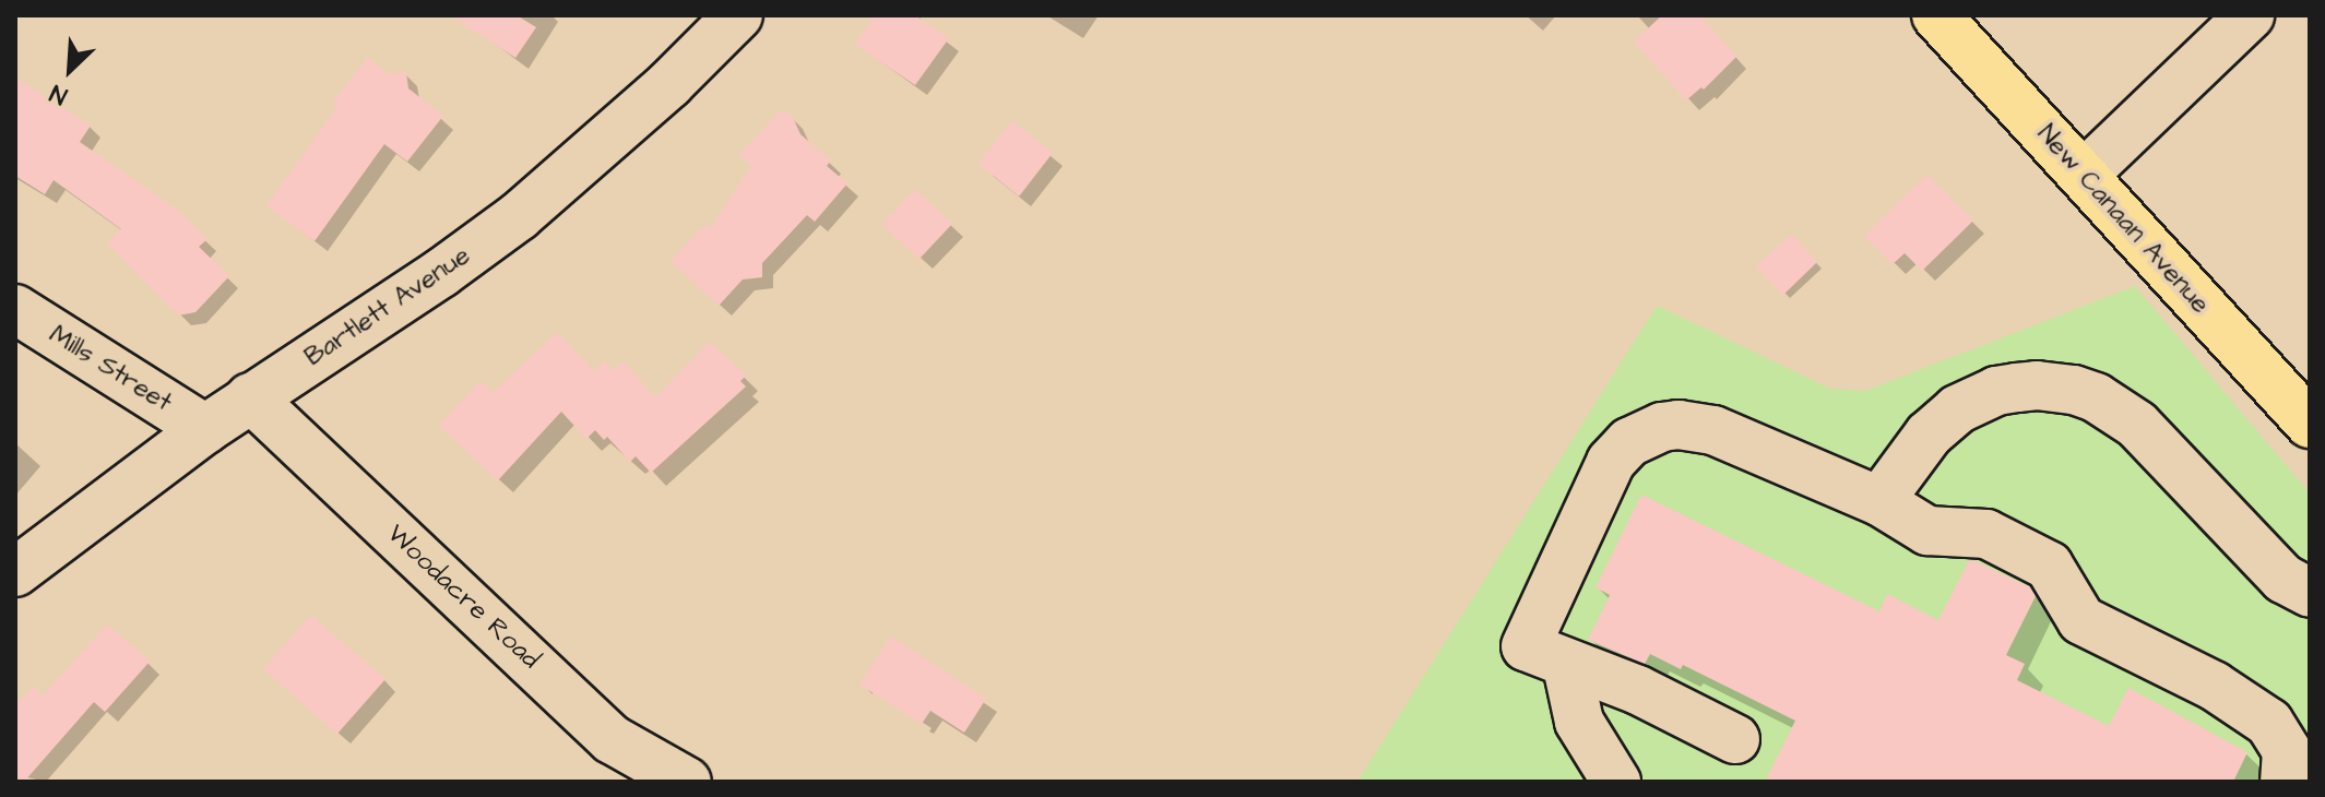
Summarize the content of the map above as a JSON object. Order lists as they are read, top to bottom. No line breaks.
{"streets":{"main road":["New Canaan Avenue"],"street":["Bartlett Avenue","Mills Street","Woodacre Road"]},"crossings":[["Bartlett Avenue","Mills Street"],["Bartlett Avenue","Woodacre Road"]],"north":"bottom left"}
